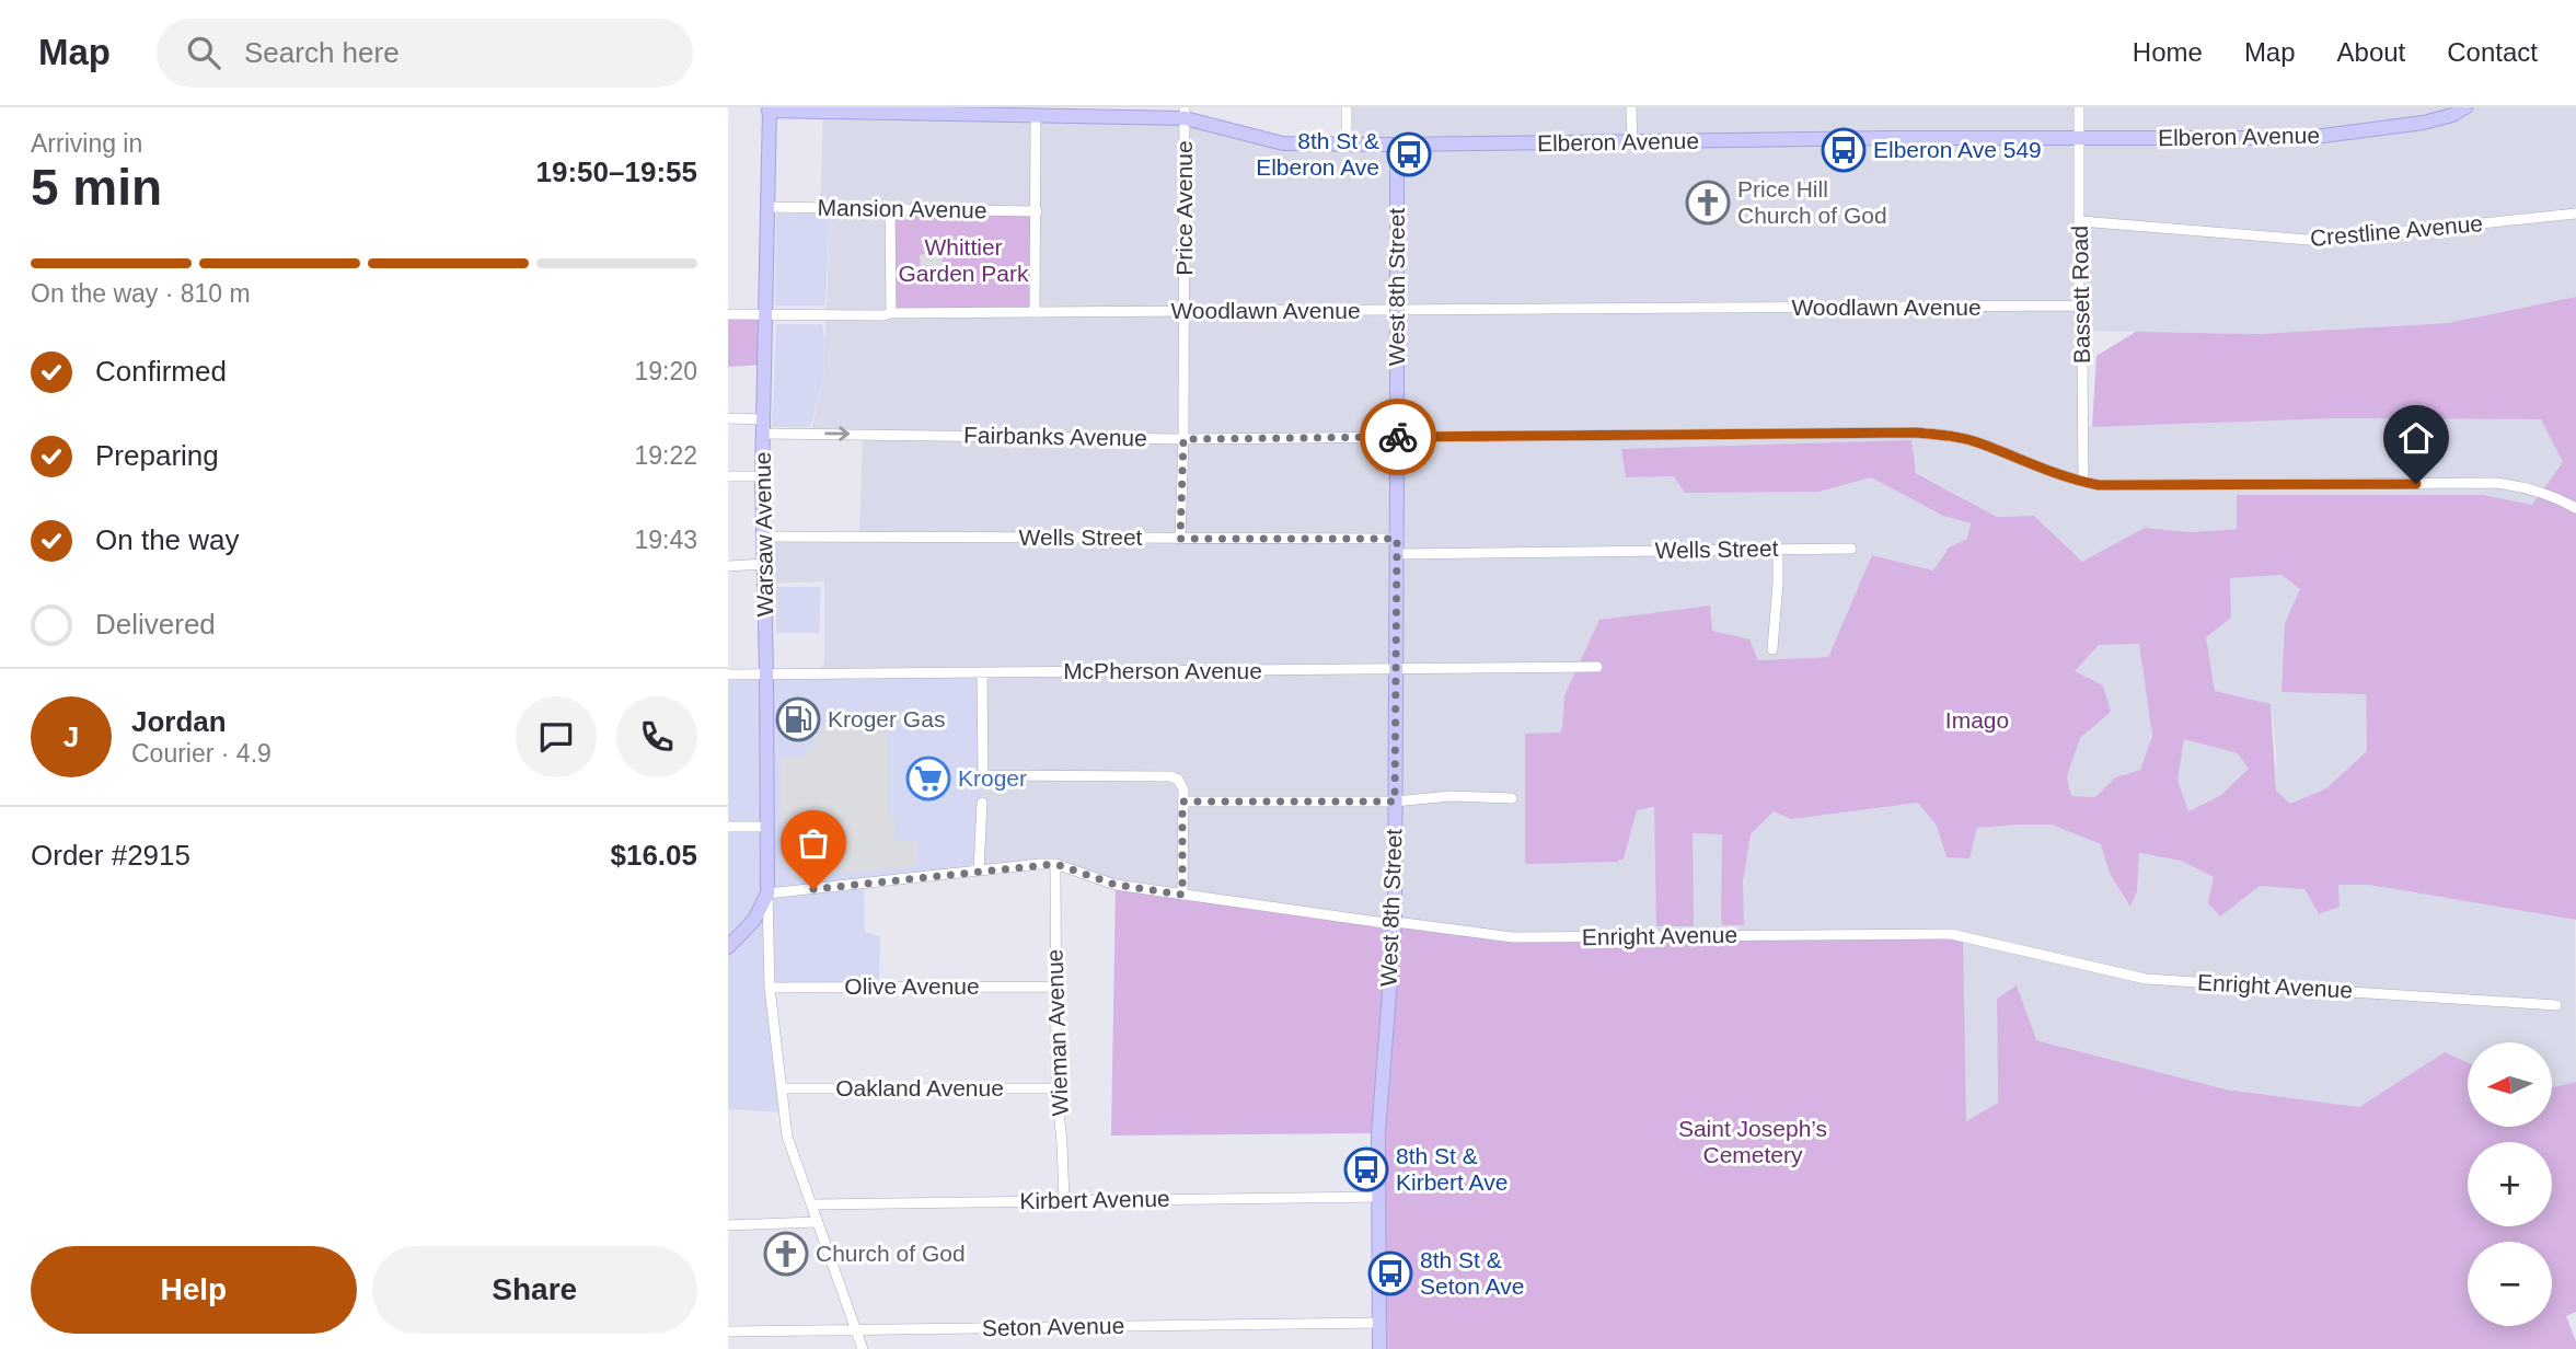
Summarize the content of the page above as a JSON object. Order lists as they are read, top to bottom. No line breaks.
{"streets":{"street":["Elberon Avenue","Price Avenue","Mansion Avenue","Crestline Avenue","West 8th Street","Bassett Road","Woodlawn Avenue","Fairbanks Avenue","Warsaw Avenue","Wells Street","McPherson Avenue","Enright Avenue","Olive Avenue","Wieman Avenue","Oakland Avenue","Kirbert Avenue","Seton Avenue"]},"crossings":[["Elberon Avenue","Price Avenue"],["Elberon Avenue","West 8th Street"],["Elberon Avenue","Bassett Road"],["Elberon Avenue","Warsaw Avenue"],["Price Avenue","Woodlawn Avenue"],["Price Avenue","Fairbanks Avenue"],["Price Avenue","Wells Street"],["Mansion Avenue","Warsaw Avenue"],["Crestline Avenue","Bassett Road"],["West 8th Street","Wells Street"],["West 8th Street","McPherson Avenue"],["West 8th Street","Enright Avenue"],["West 8th Street","Kirbert Avenue"],["West 8th Street","Seton Avenue"],["Bassett Road","Woodlawn Avenue"],["Bassett Road","Fairbanks Avenue"],["Woodlawn Avenue","Warsaw Avenue"],["Fairbanks Avenue","Warsaw Avenue"],["Warsaw Avenue","Wells Street"],["Warsaw Avenue","McPherson Avenue"],["Warsaw Avenue","Enright Avenue"],["Enright Avenue","Wieman Avenue"],["Olive Avenue","Wieman Avenue"],["Wieman Avenue","Oakland Avenue"],["Wieman Avenue","Kirbert Avenue"]],"parks":["Whittier Garden Park","Imago","Saint Joseph’s Cemetery"],"places":{"bus stop":["Elberon Ave 549","8th St & Elberon Ave","8th St & Kirbert Ave","8th St & Seton Ave"],"church":["Price Hill Church of God","Church of God"],"fuel station":["Kroger Gas"],"supermarket":["Kroger"]},"north":"left","page":{"header":"Map","search":"Search here","nav":["Home","Map","About","Contact"],"heading":["5 min","Arriving in","19:50–19:55"],"panel":["Jordan","Courier · 4.9","Order #2915","$16.05"],"bar":"On the way · 810 m","list":[["Confirmed","19:20"],["Preparing","19:22"],["On the way","19:43"],"Delivered"],"round":"J","map_buttons":["+","−"],"buttons":["Help","Share"]}}
